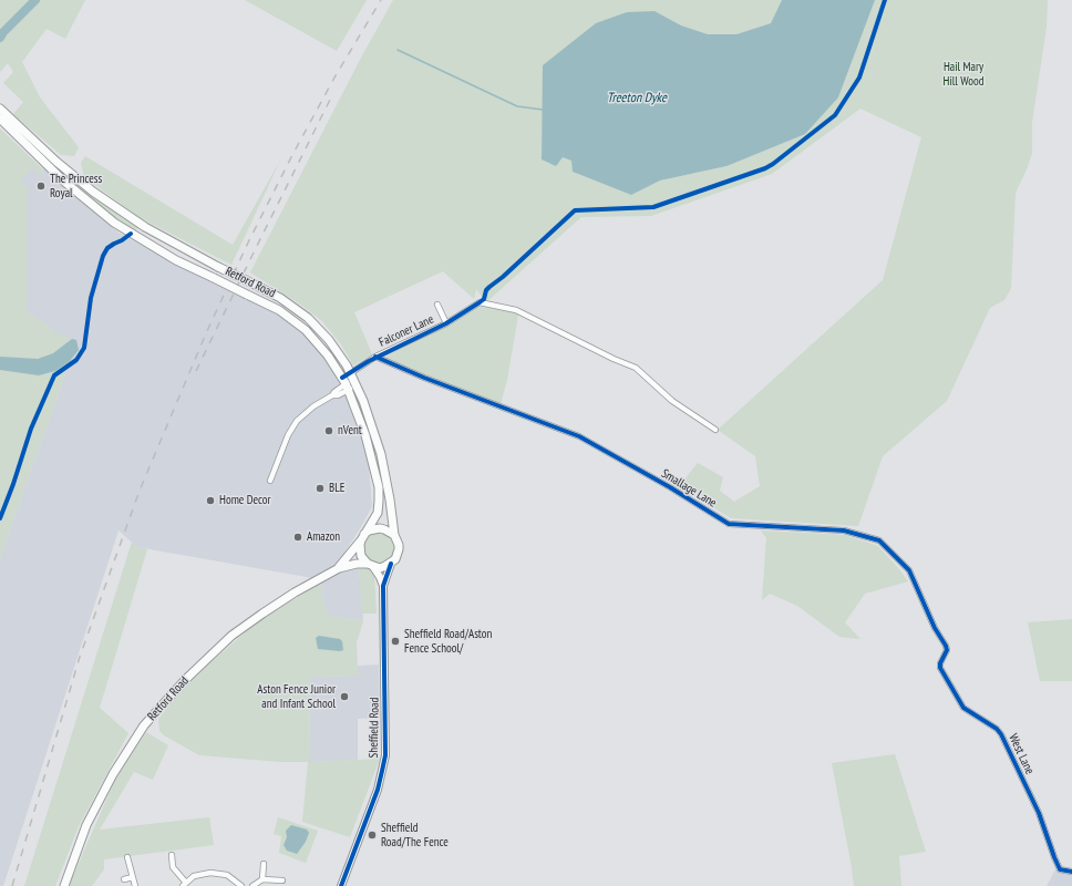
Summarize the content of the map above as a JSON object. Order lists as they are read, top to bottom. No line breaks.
{"streets":{"main road":["Retford Road"],"street":["Falconer Lane","Smallage Lane","Sheffield Road","West Lane"]},"crossings":[["Retford Road","Falconer Lane"],["Retford Road","Sheffield Road"],["Falconer Lane","Smallage Lane"],["Smallage Lane","West Lane"]],"water":["Treeton Dyke"],"parks":["Hail Mary Hill Wood"],"places":["The Princess Royal","nVent","BLE","Home Decor","Amazon","Sheffield Road/Aston Fence School/","Aston Fence Junior and Infant School","Sheffield Road/The Fence"]}
